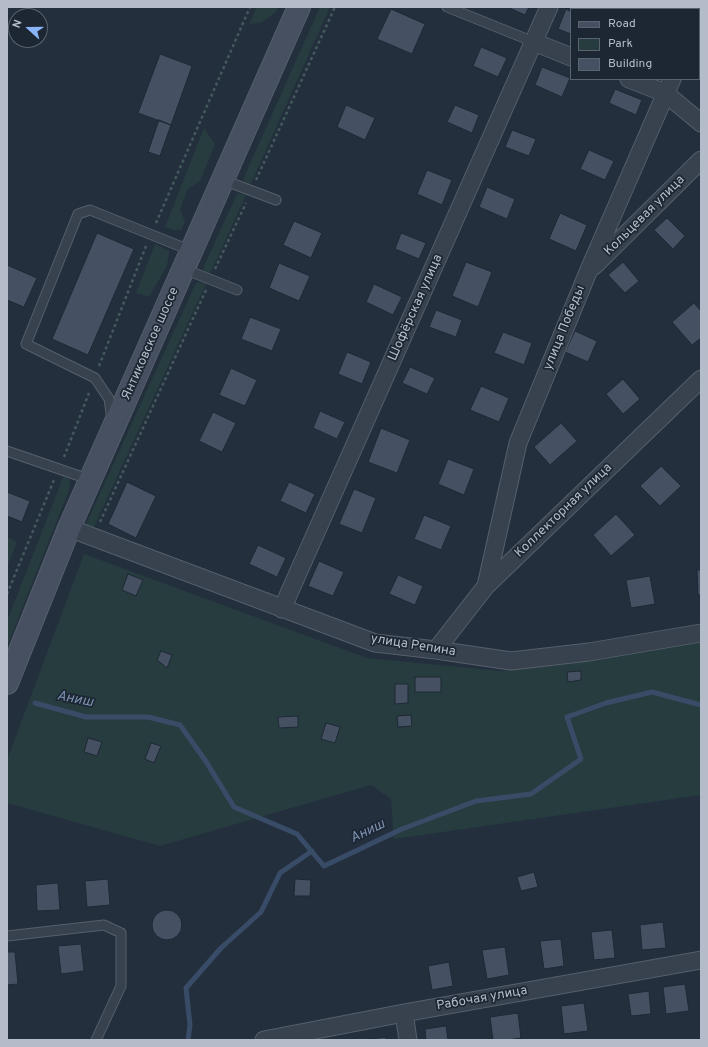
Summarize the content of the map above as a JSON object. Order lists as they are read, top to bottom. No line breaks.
{"streets":{"main road":["Янтиковское шоссе"],"street":["Кольцевая улица","Шофёрская улица","улица Победы","Коллекторная улица","улица Репина","Рабочая улица"]},"crossings":[["Кольцевая улица","улица Победы"],["Шофёрская улица","улица Репина"],["улица Победы","Коллекторная улица"],["Янтиковское шоссе","улица Репина"],["Коллекторная улица","улица Репина"]],"water":["Аниш"],"legend":["Road","Park","Building"],"north":"left"}
